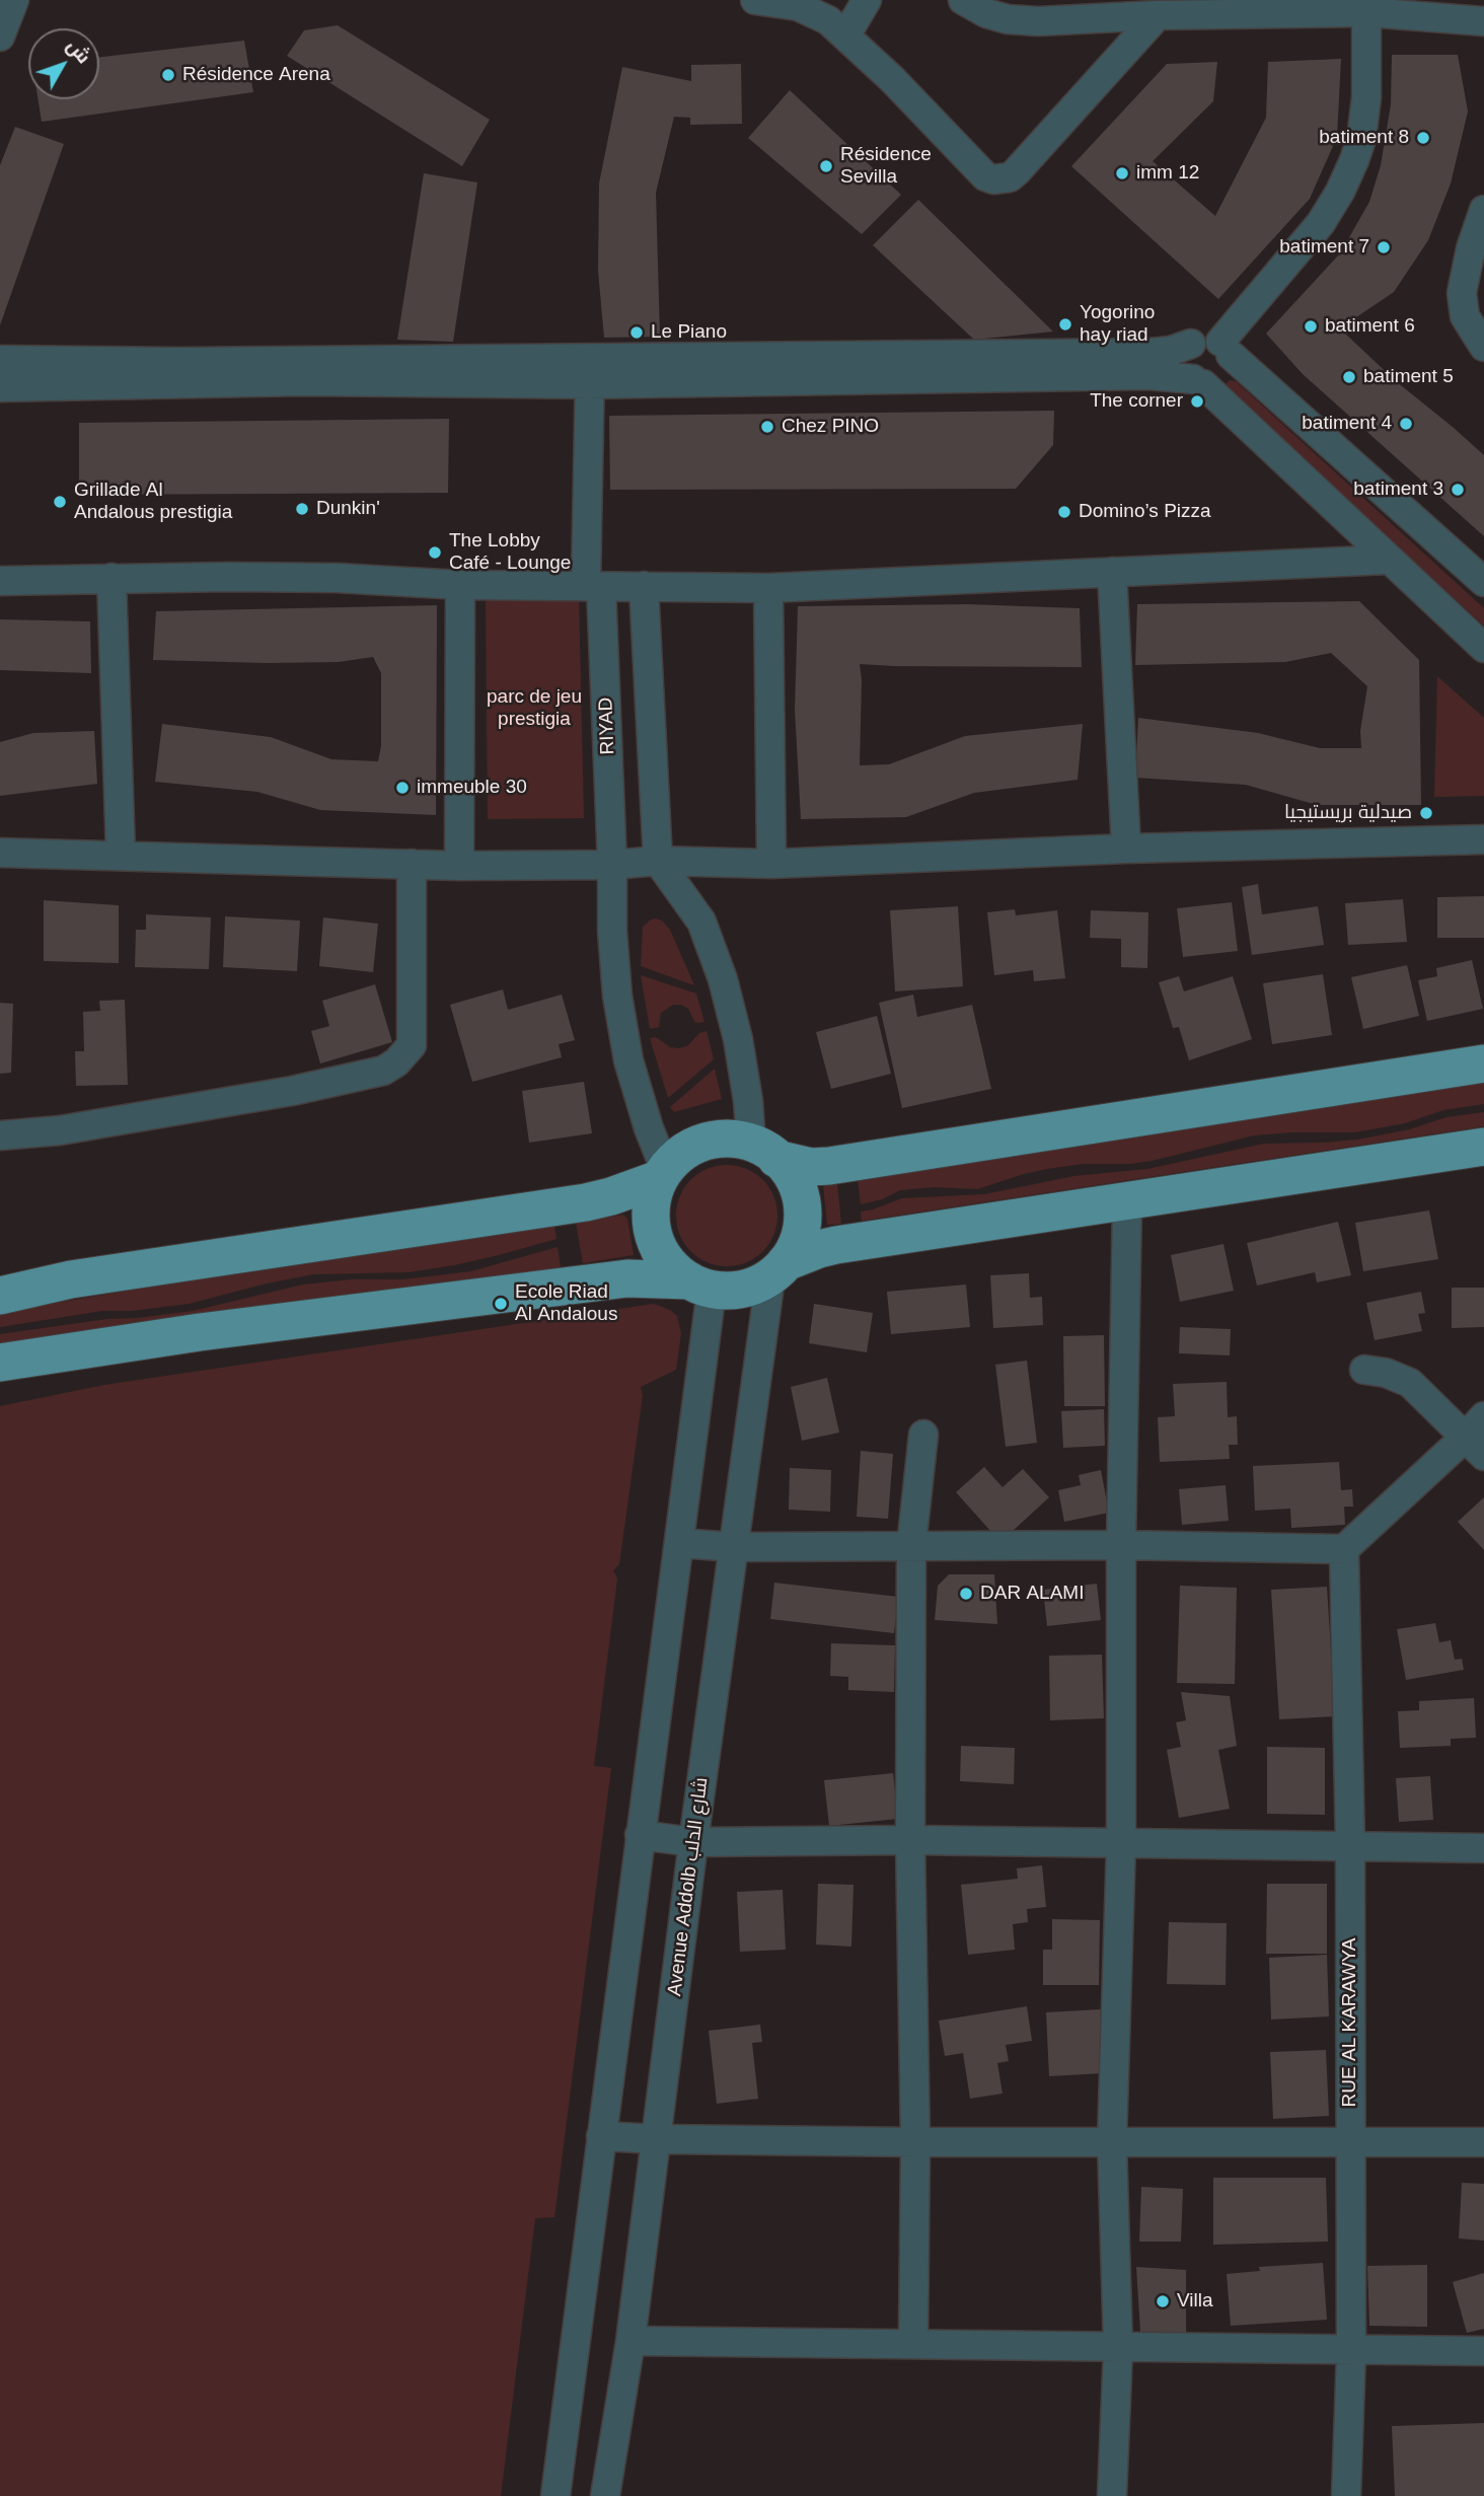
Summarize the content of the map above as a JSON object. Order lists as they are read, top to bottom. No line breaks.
{"streets":{"street":["RIYAD","Avenue Addolb شارع الدلب","RUE AL KARAWYA"]},"parks":["parc de jeu prestigia"],"places":["Résidence Arena","batiment 8","Résidence Sevilla","imm 12","batiment 7","Yogorino hay riad","batiment 6","Le Piano","batiment 5","The corner","batiment 4","Chez PINO","batiment 3","Grillade Al Andalous prestigia","Dunkin'","Domino’s Pizza","The Lobby Café - Lounge","immeuble 30","صيدلية بريستيجيا","Ecole Riad Al Andalous","DAR ALAMI","Villa"],"north":"top right"}
